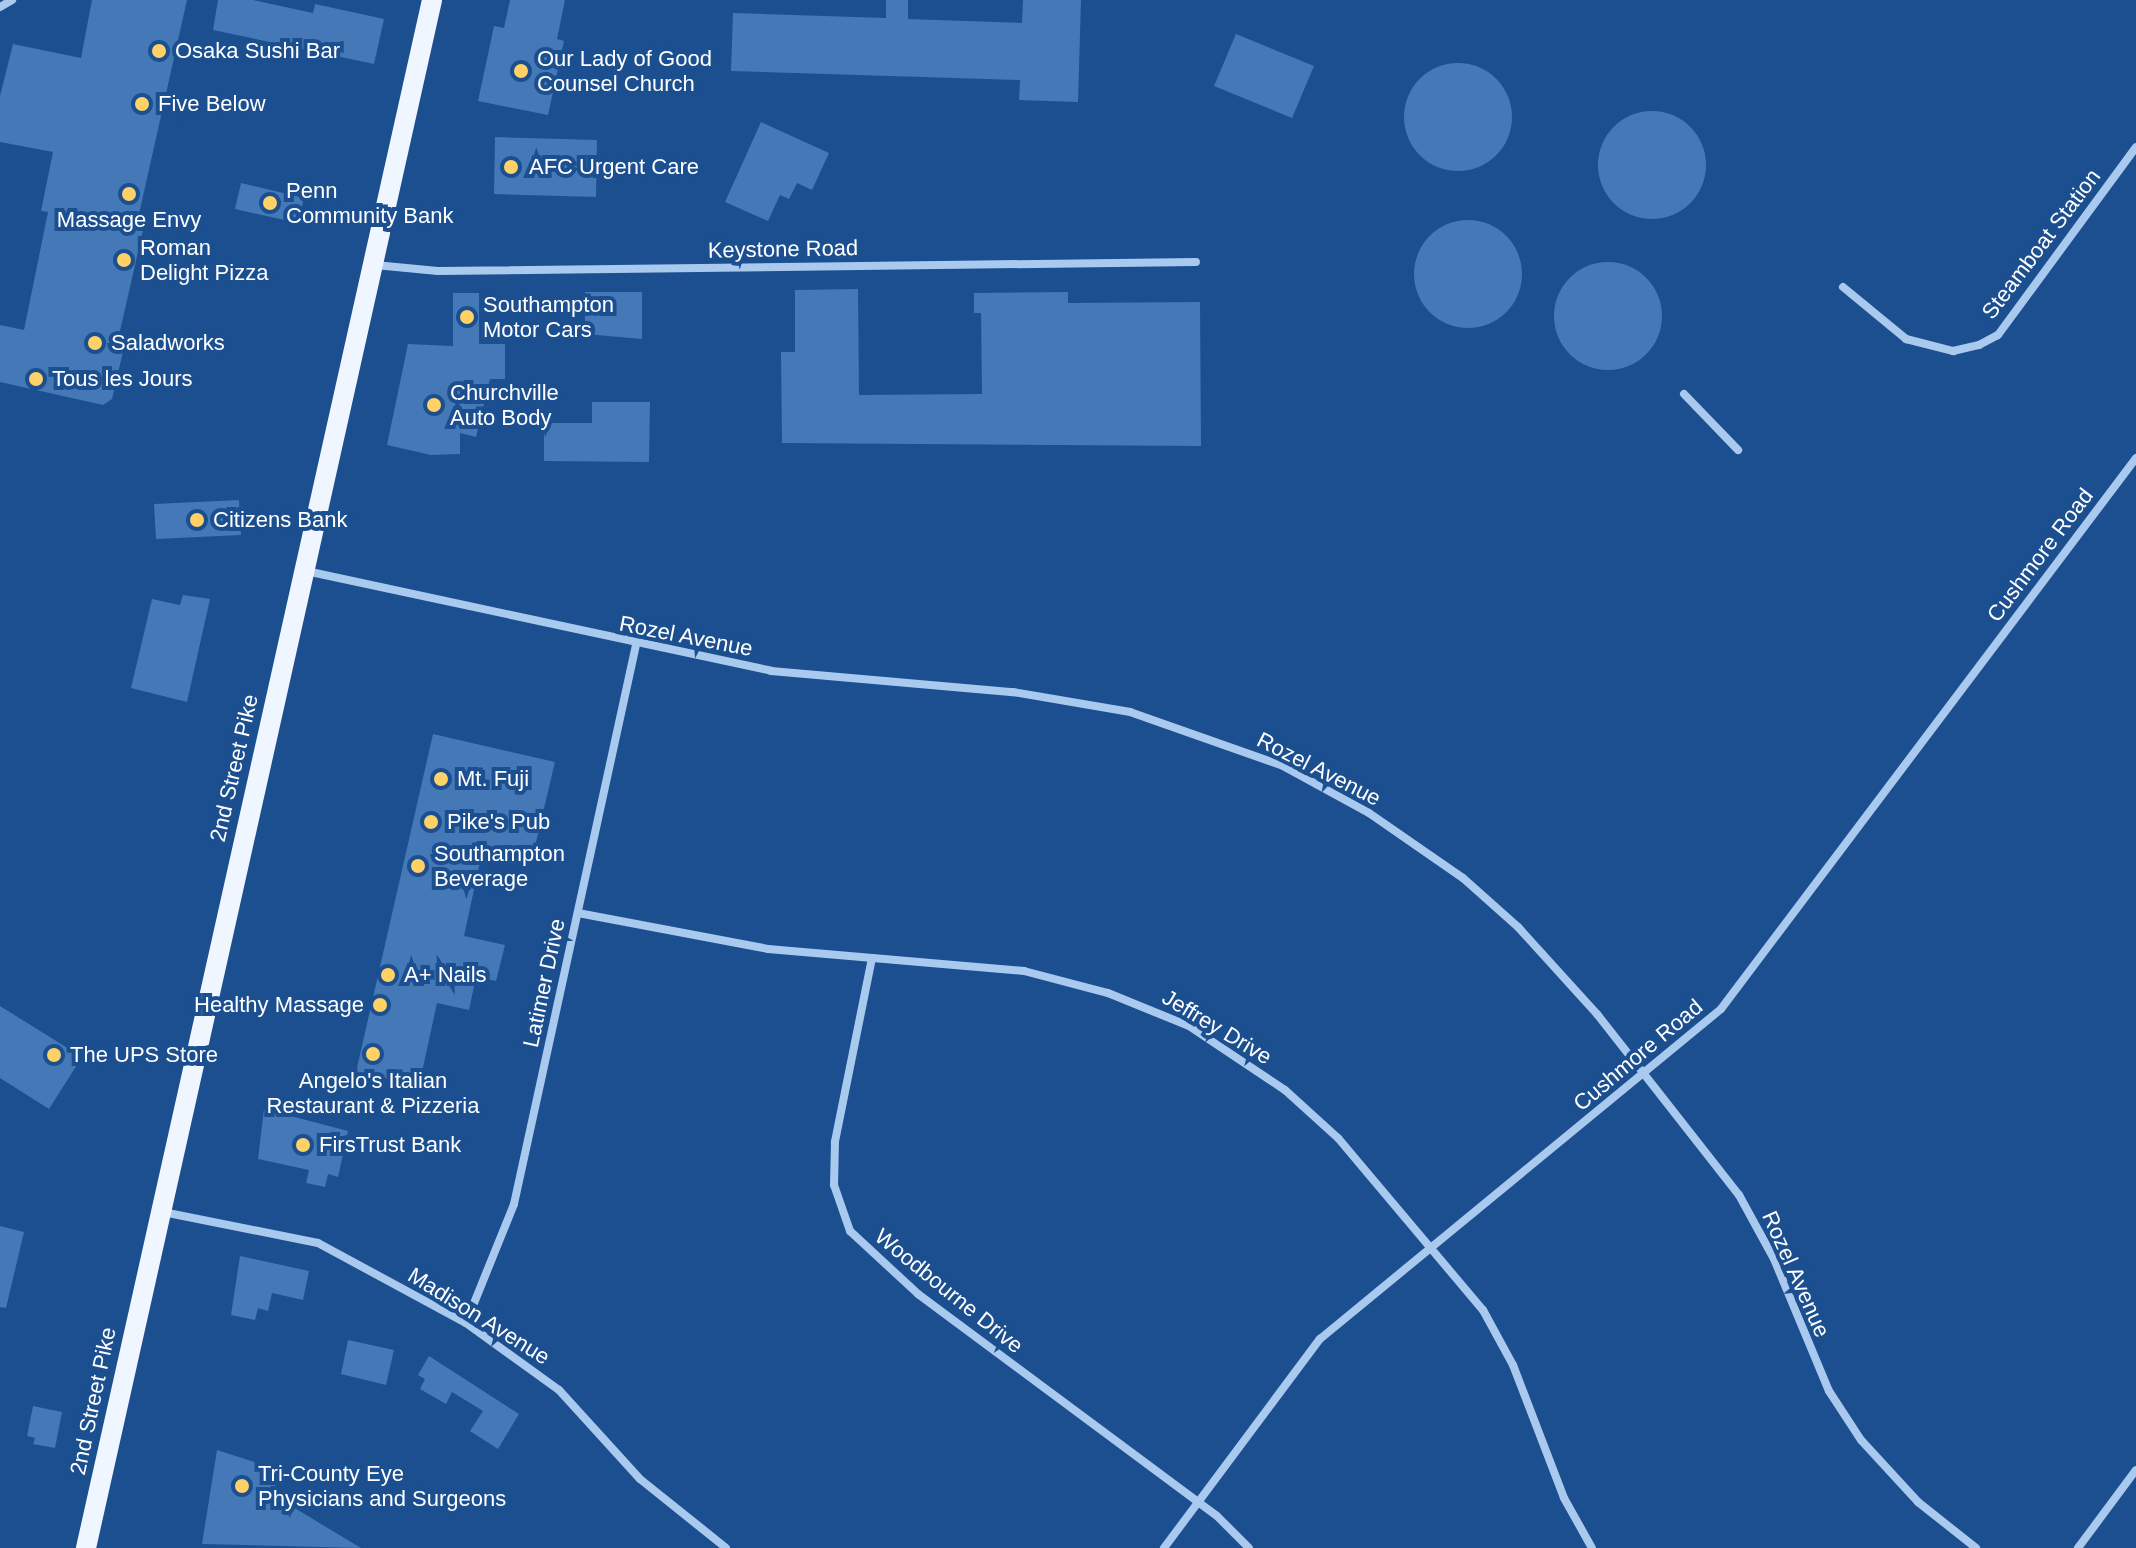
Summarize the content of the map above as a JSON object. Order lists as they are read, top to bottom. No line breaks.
{"streets":{"main road":["2nd Street Pike"],"street":["Steamboat Station","Keystone Road","Cushmore Road","Rozel Avenue","Latimer Drive","Jeffrey Drive","Woodbourne Drive","Madison Avenue"]},"crossings":[["Keystone Road","2nd Street Pike"],["Cushmore Road","Rozel Avenue"],["Cushmore Road","Jeffrey Drive"],["Cushmore Road","Woodbourne Drive"],["Rozel Avenue","2nd Street Pike"],["Rozel Avenue","Latimer Drive"],["2nd Street Pike","Madison Avenue"],["Latimer Drive","Jeffrey Drive"],["Latimer Drive","Madison Avenue"],["Jeffrey Drive","Woodbourne Drive"]],"places":["Osaka Sushi Bar","Our Lady of Good Counsel Church","Five Below","AFC Urgent Care","Massage Envy","Penn Community Bank","Roman Delight Pizza","Southampton Motor Cars","Saladworks","Tous les Jours","Churchville Auto Body","Citizens Bank","Mt. Fuji","Pike's Pub","Southampton Beverage","A+ Nails","Healthy Massage","Angelo's Italian Restaurant & Pizzeria","The UPS Store","FirsTrust Bank","Tri-County Eye Physicians and Surgeons"]}
